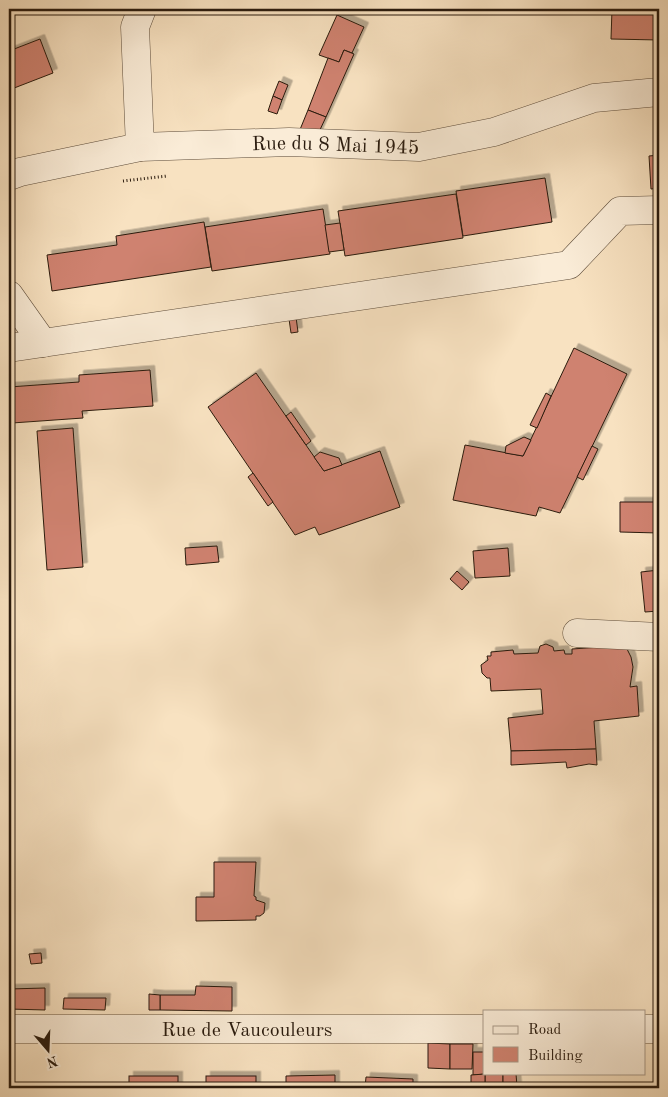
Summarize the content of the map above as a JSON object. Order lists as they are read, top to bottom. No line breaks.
{"streets":{"street":["Rue du 8 Mai 1945","Rue de Vaucouleurs"]},"legend":["Road","Building"],"north":"bottom"}
